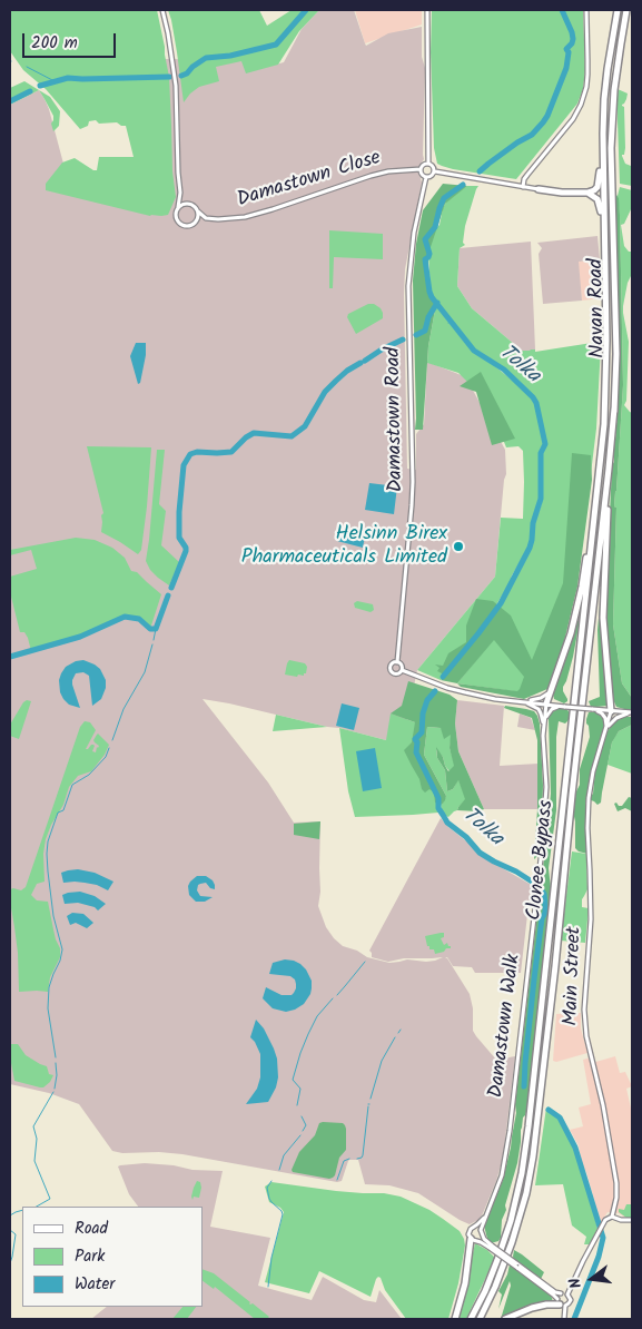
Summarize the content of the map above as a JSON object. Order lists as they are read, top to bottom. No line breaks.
{"streets":{"highway":["Navan Road","Clonee Bypass"],"street":["Damastown Close","Damastown Road","Main Street","Damastown Walk"]},"crossings":[["Damastown Close","Damastown Road"],["Navan Road","Clonee Bypass"]],"water":["Tolka"],"places":["Helsinn Birex Pharmaceuticals Limited"],"legend":["Road","Park","Water"],"scale_bar":"200 m","north":"left"}
